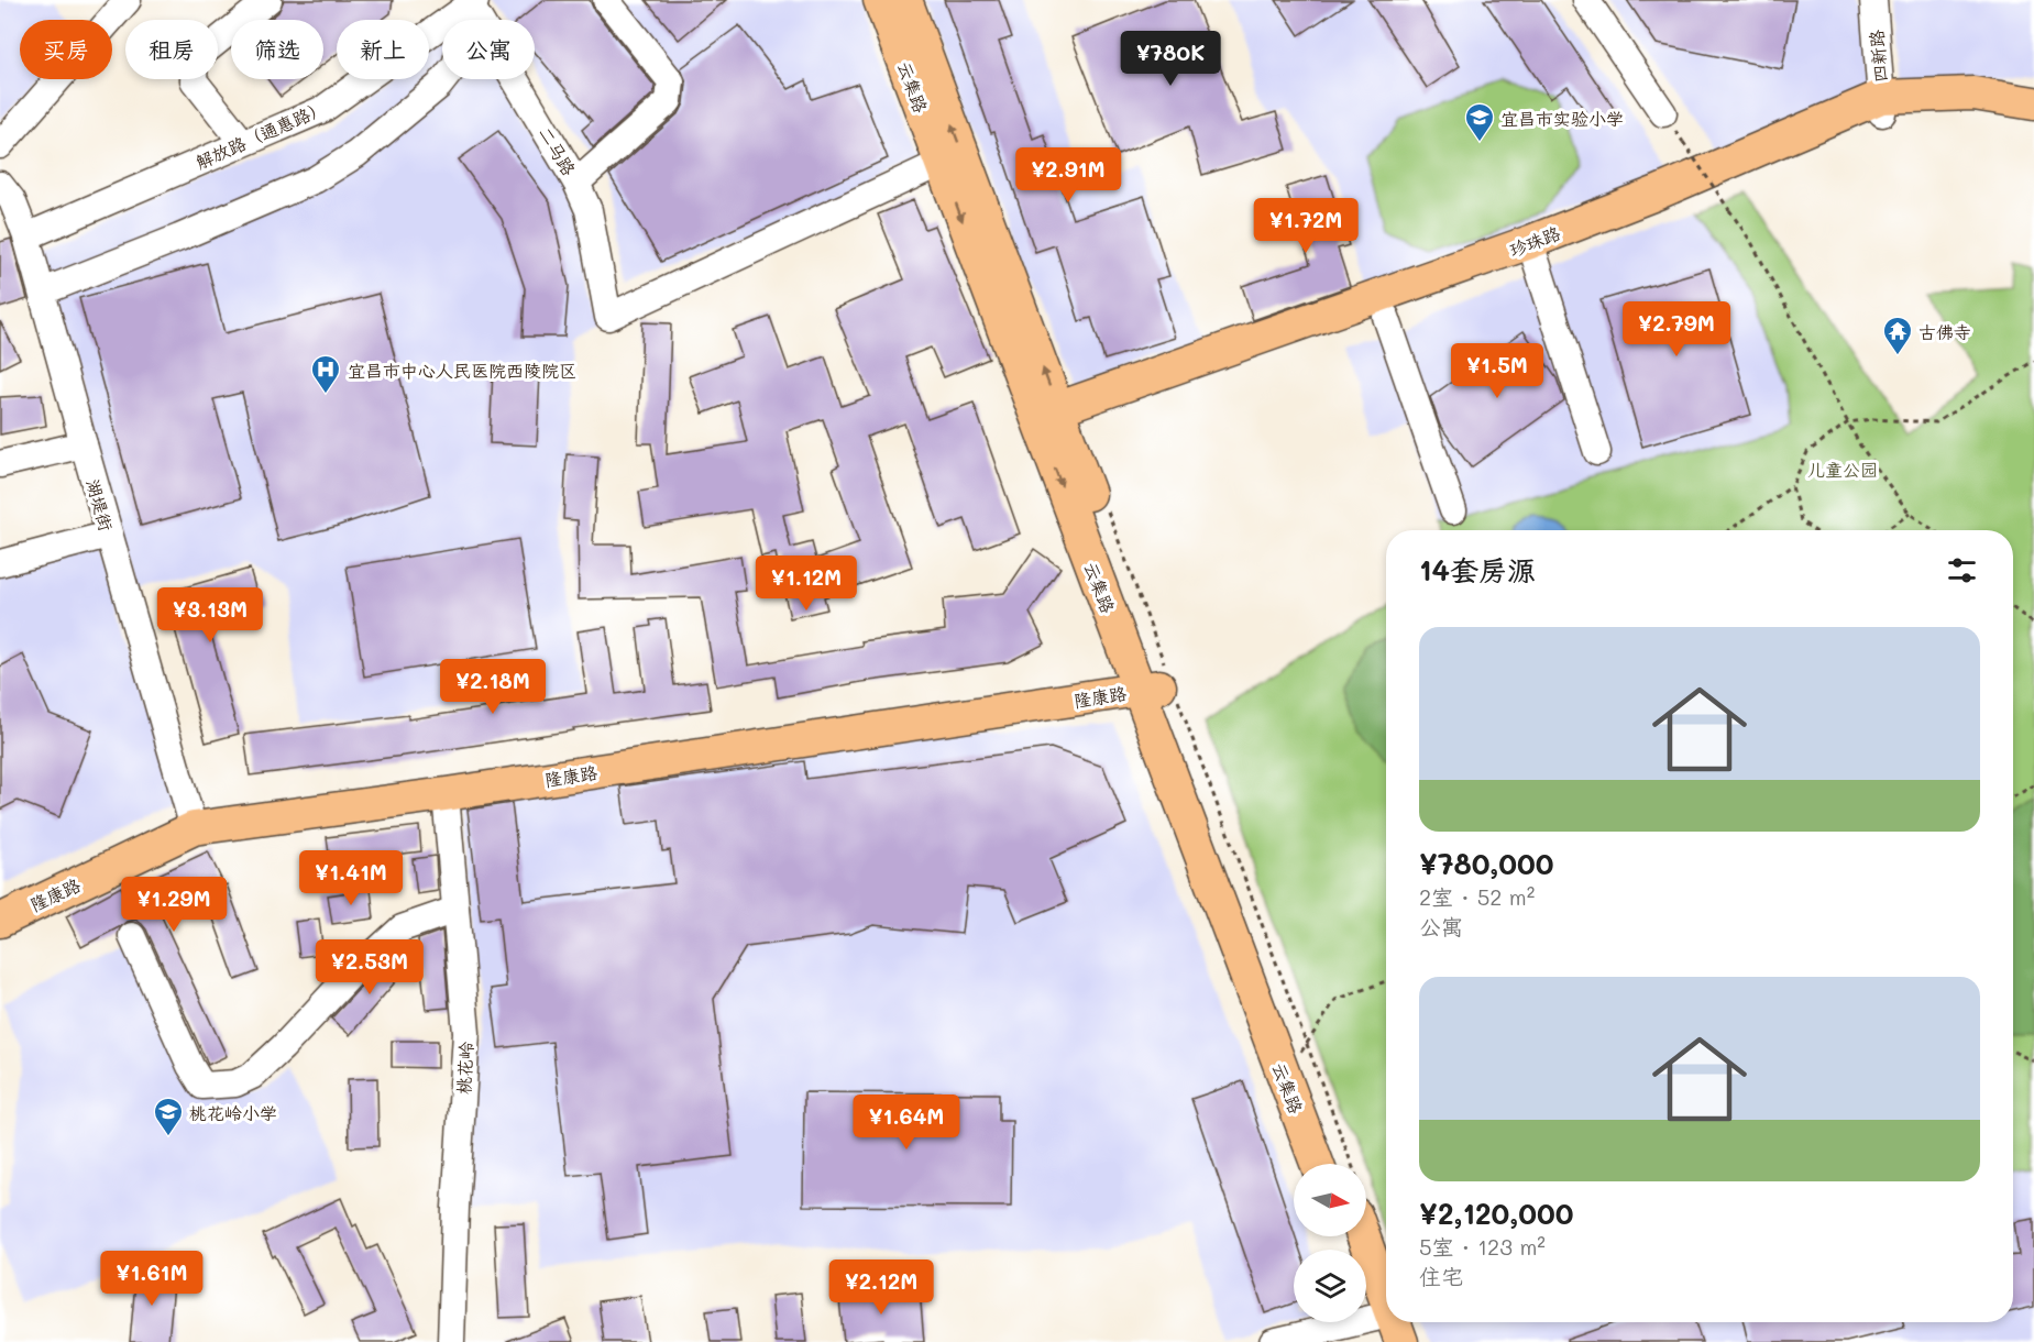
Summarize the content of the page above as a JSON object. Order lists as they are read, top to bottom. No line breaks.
{"streets":{"main road":["云集路","珍珠路","隆康路"],"street":["四新路","解放路（通惠路）","二马路","湖堤街","桃花岭"]},"crossings":[["四新路","珍珠路"],["云集路","二马路"],["云集路","珍珠路"],["云集路","隆康路"],["解放路（通惠路）","二马路"],["解放路（通惠路）","湖堤街"],["湖堤街","隆康路"],["隆康路","桃花岭"]],"parks":["儿童公园"],"places":{"school or university":["宜昌市实验小学","桃花岭小学"],"temple":["古佛寺"],"hospital":["宜昌市中心人民医院西陵院区"]},"north":"right","page":{"chip":["买房","租房","筛选","新上","公寓"],"price":["¥780K","¥2.91M","¥1.72M","¥2.79M","¥1.5M","¥1.12M","¥3.13M","¥2.18M","¥1.41M","¥1.29M","¥2.53M","¥1.64M","¥1.61M","¥2.12M"],"heading":"14套房源","list":[{"name":"¥780,000","note":"2室 · 52 m² · 公寓"},{"name":"¥2,120,000","note":"5室 · 123 m² · 住宅"}]}}
